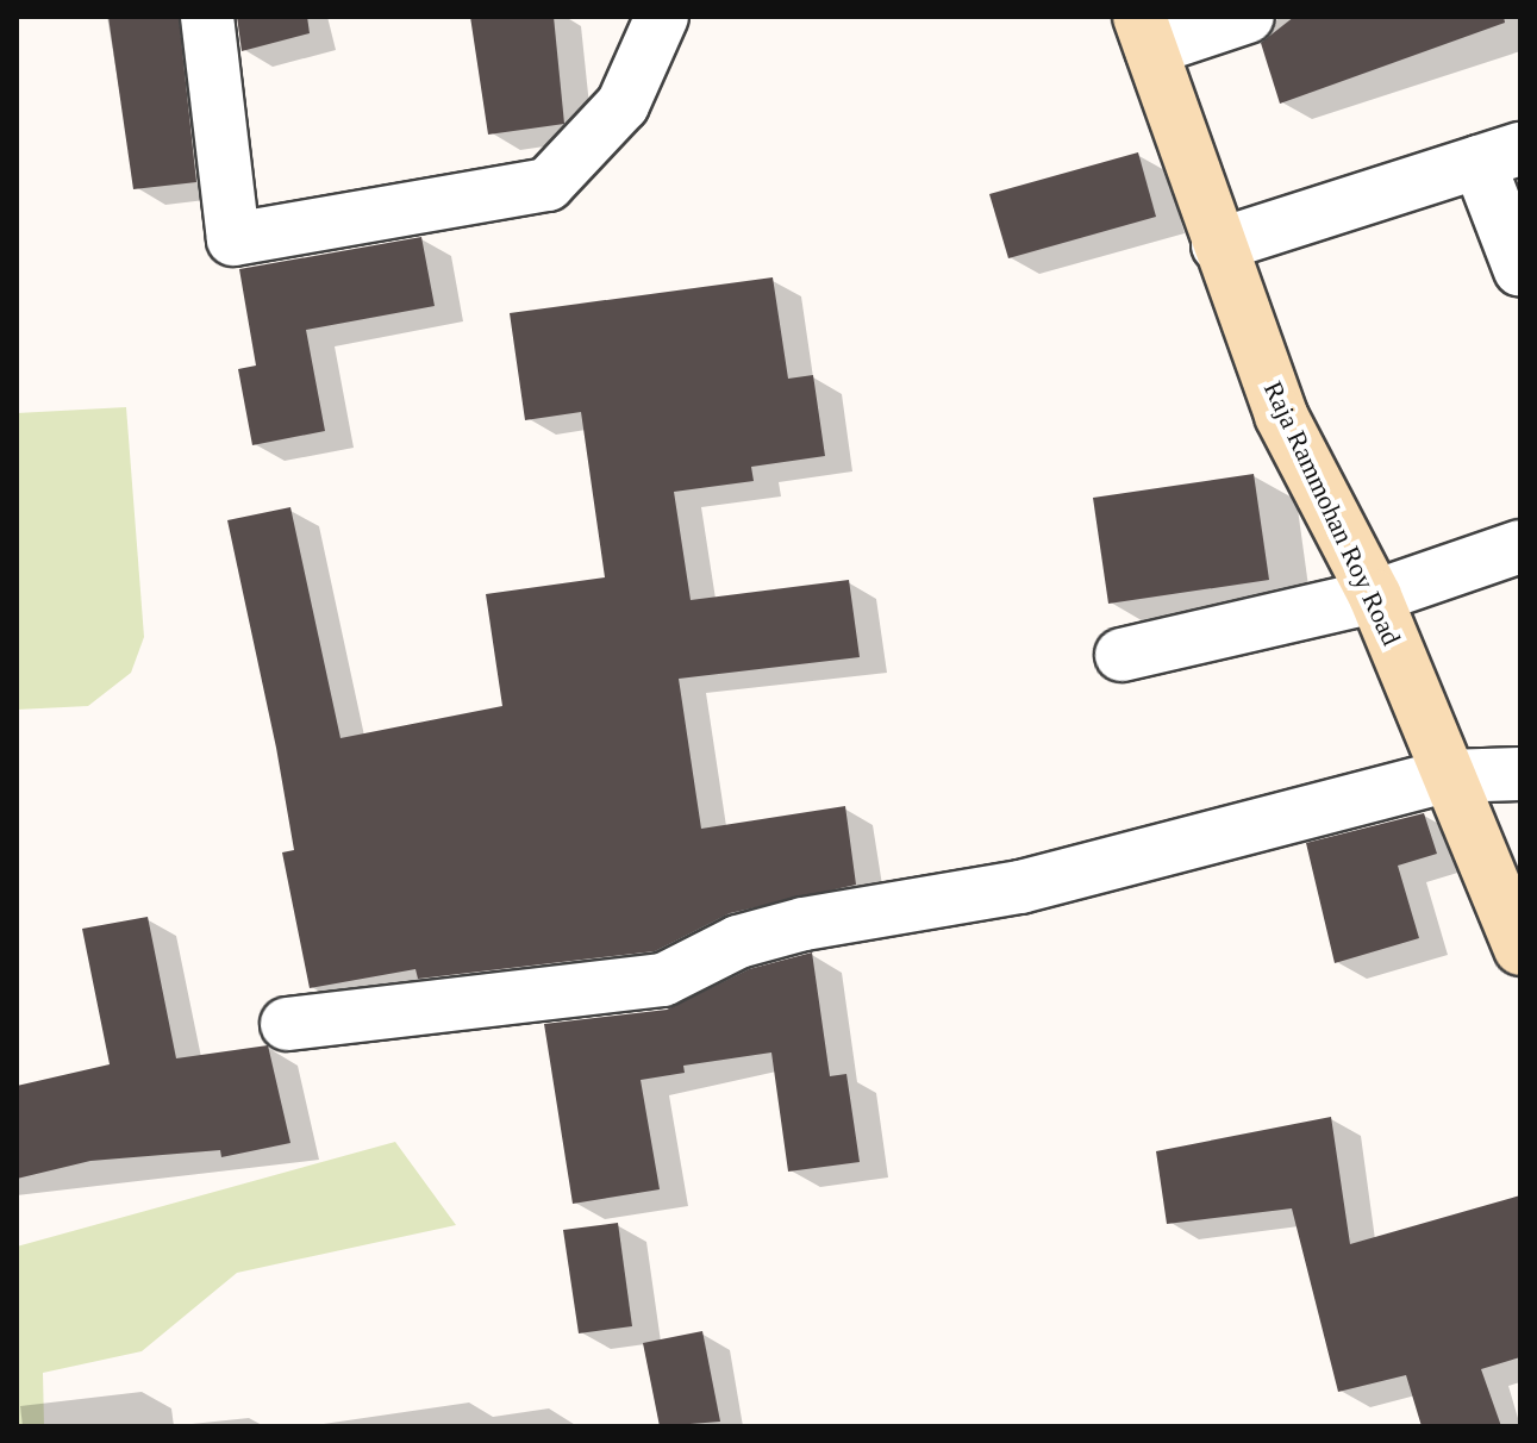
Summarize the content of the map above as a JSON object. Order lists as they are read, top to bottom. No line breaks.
{"streets":{"main road":["Raja Rammohan Roy Road"]}}
